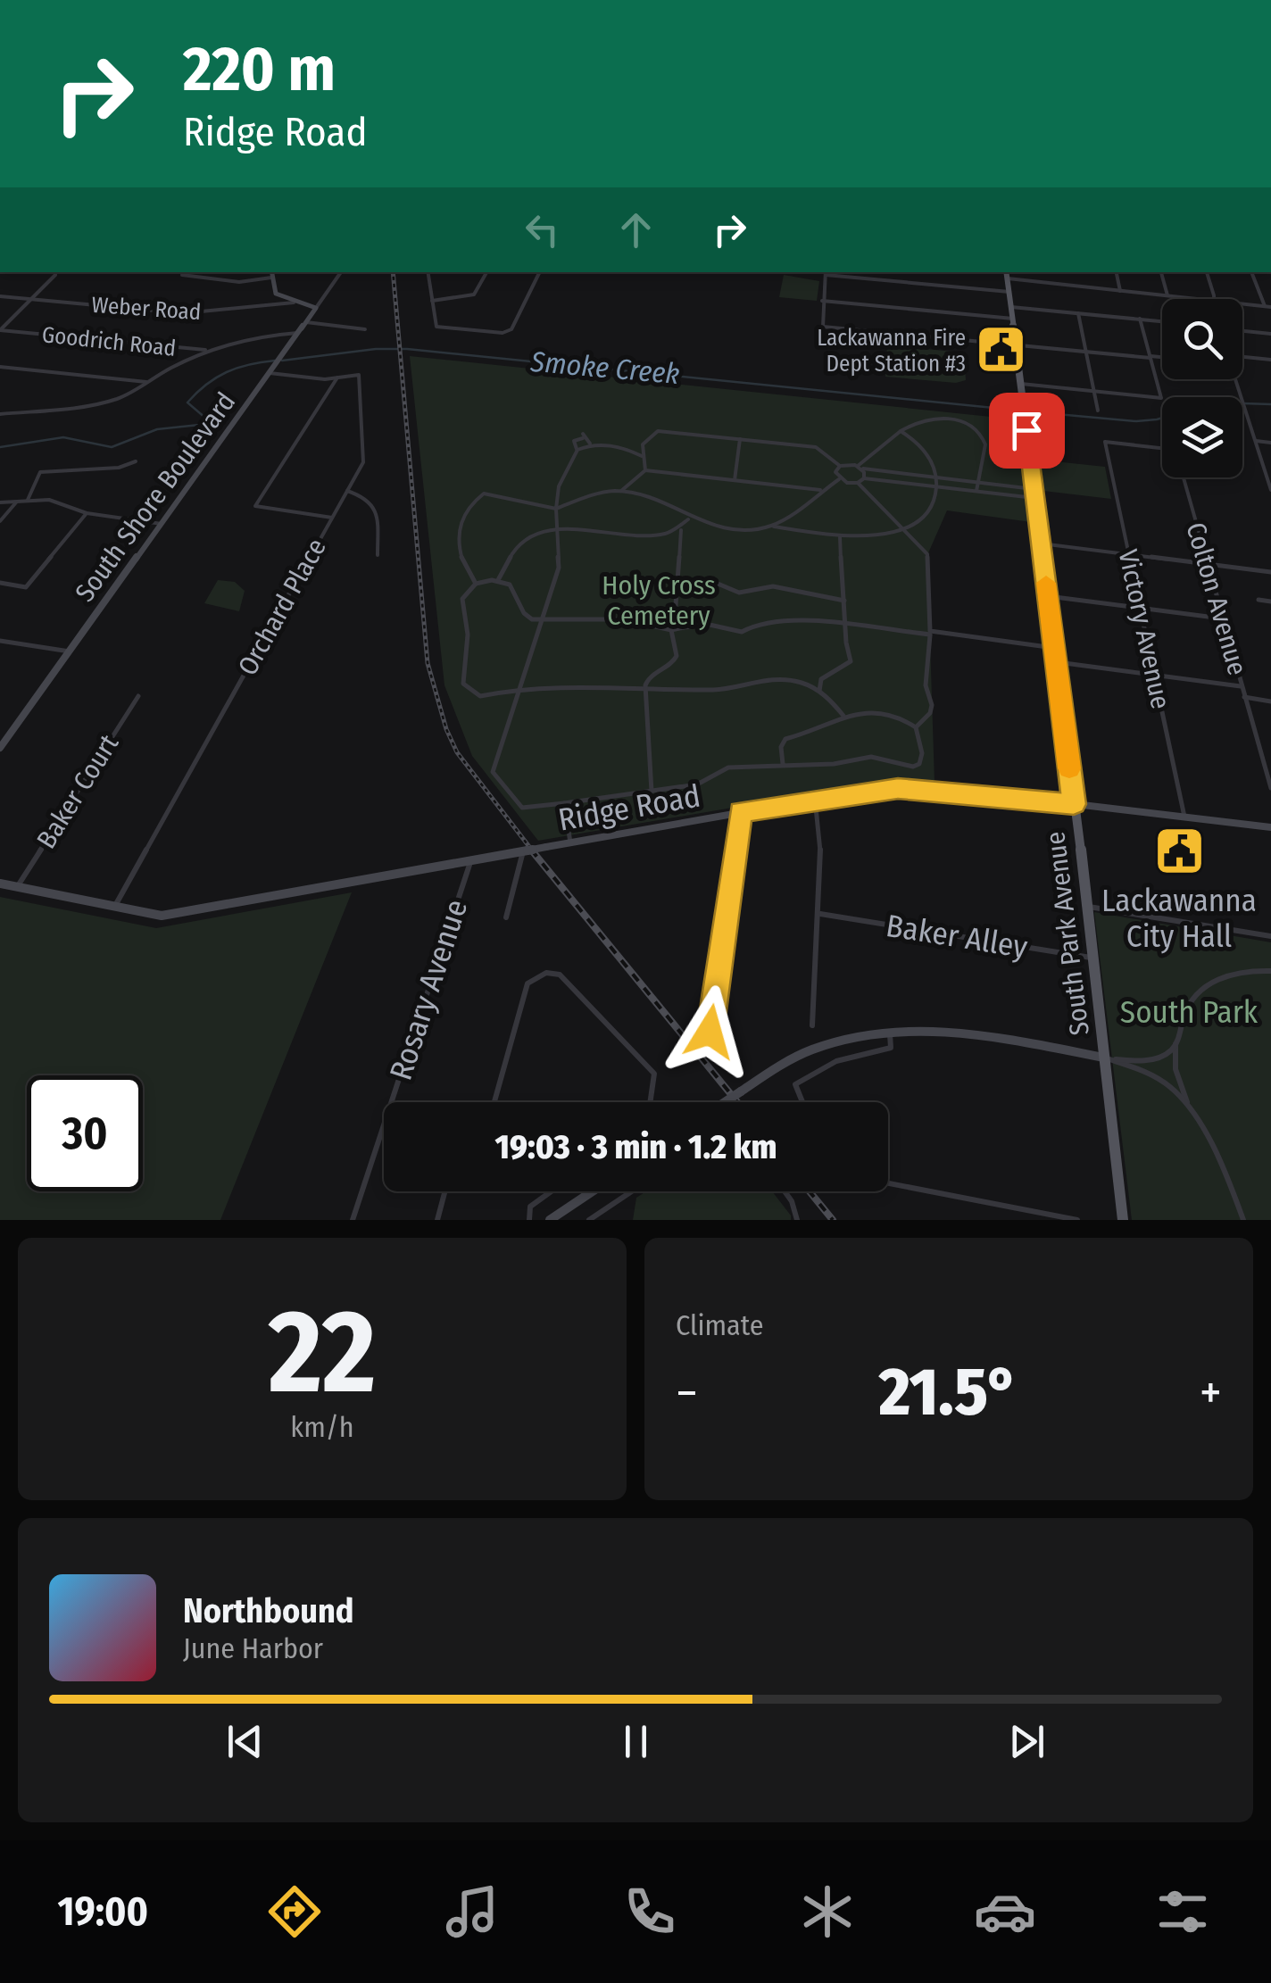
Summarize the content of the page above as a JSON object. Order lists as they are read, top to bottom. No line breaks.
{"streets":{"main road":["South Park Avenue"],"street":["Weber Road","Goodrich Road","South Shore Boulevard","Colton Avenue","Orchard Place","Victory Avenue","Baker Court","Ridge Road","Baker Alley","Rosary Avenue"]},"crossings":[["Orchard Place","Ridge Road"],["Victory Avenue","Ridge Road"],["Baker Court","Ridge Road"],["Ridge Road","South Park Avenue"],["Ridge Road","Rosary Avenue"],["South Park Avenue","Baker Alley"]],"water":["Smoke Creek"],"parks":["Holy Cross Cemetery","South Park"],"places":{"public building":["Lackawanna Fire Dept Station #3","Lackawanna City Hall"]},"page":{"turn":["220 m","Ridge Road"],"limit":"30","trip":"19:03 · 3 min · 1.2 km","tile":[["22","km/h"],"Climate"],"heat":["−","21.5°","+"],"song":["Northbound","June Harbor"],"tabs":"19:00"}}
